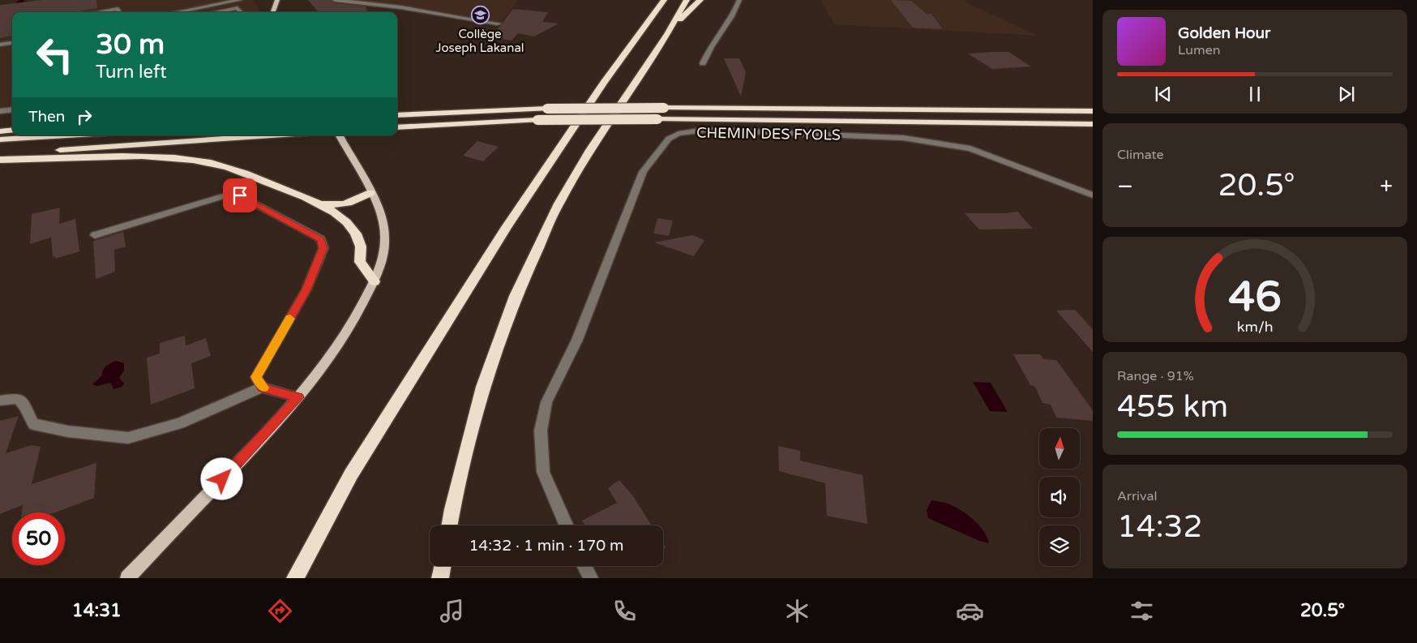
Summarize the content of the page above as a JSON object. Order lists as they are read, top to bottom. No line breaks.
{"streets":{"street":["CHEMIN DES FYOLS"]},"places":{"school or university":["Collège Joseph Lakanal"]},"north":"top","page":{"turn":["30 m","Turn left"],"song":["Golden Hour","Lumen"],"then":"Then","tile":["Climate",["Range · 91%","455 km"],["Arrival","14:32"]],"heat":["−","20.5°","+"],"limit":"50","trip":"14:32 · 1 min · 170 m","tabs":["14:31","20.5°"],"gauge":["46","km/h"]}}
